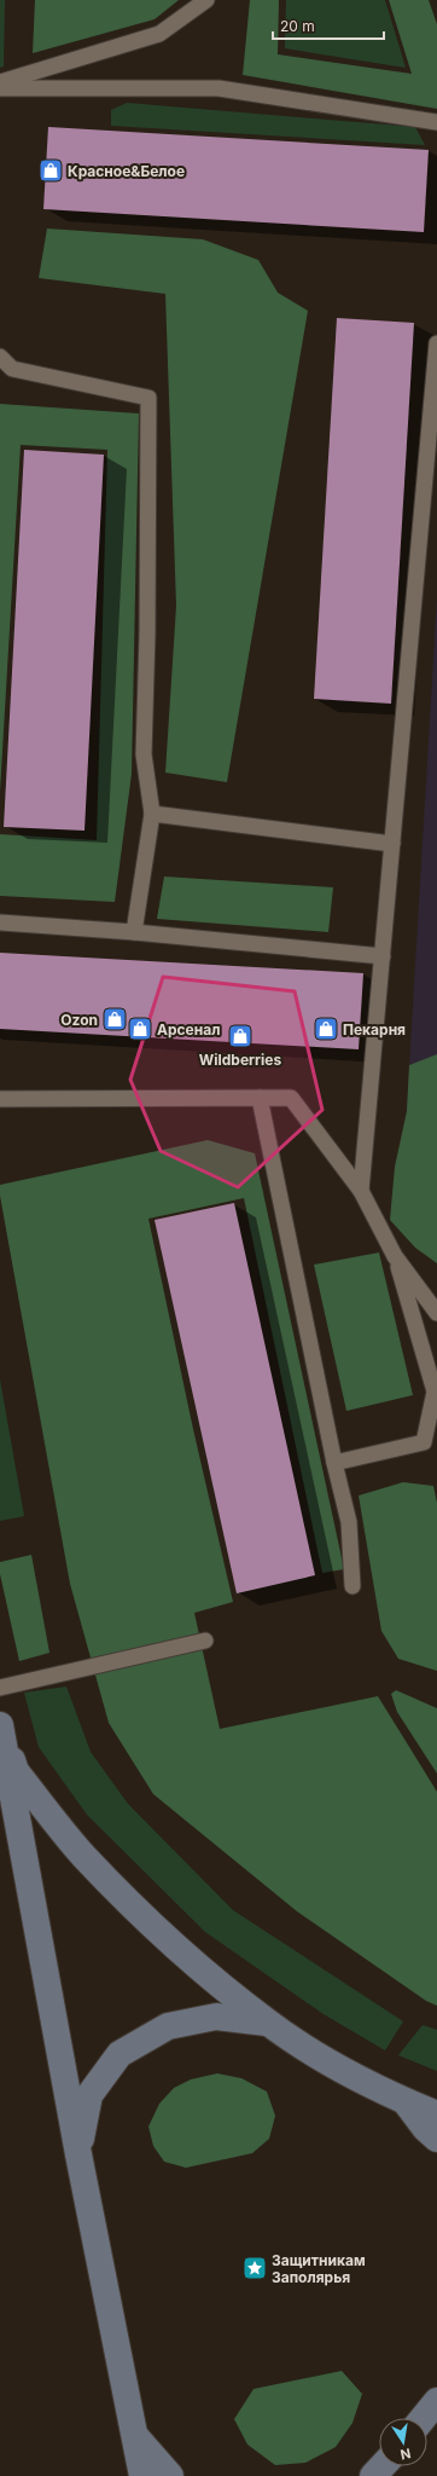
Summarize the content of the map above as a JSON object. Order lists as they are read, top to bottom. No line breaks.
{"places":{"shop":["Красное&Белое","Ozon","Арсенал","Пекарня","Wildberries"],"place":["Защитникам Заполярья"]},"scale_bar":"20 m","north":"bottom"}
